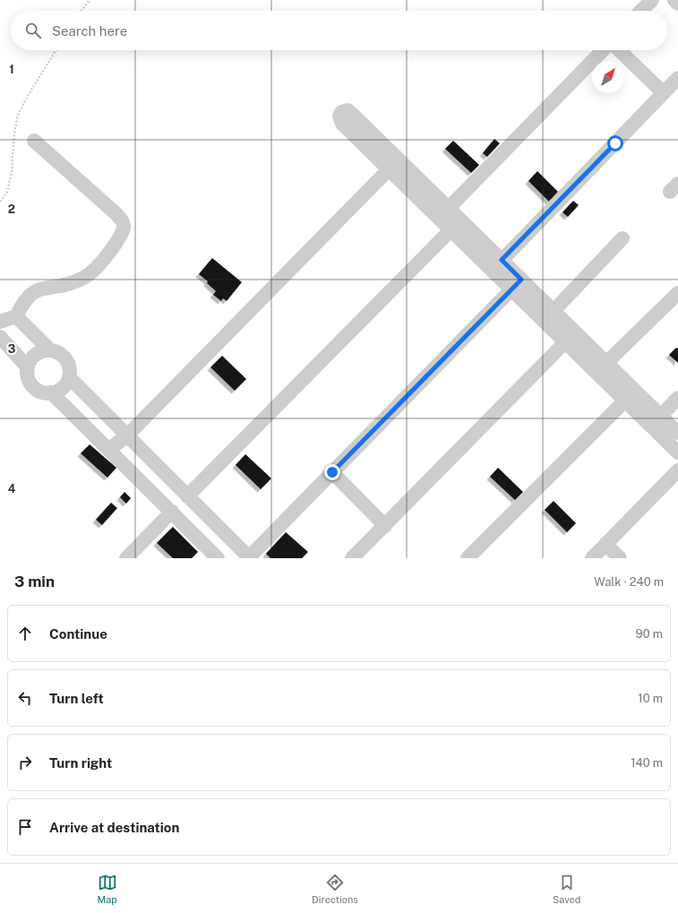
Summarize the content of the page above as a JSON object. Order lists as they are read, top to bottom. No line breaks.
{"north":"top right","page":{"search":"Search here","heading":["3 min","Walk · 240 m"],"list":[["Continue","90 m"],["Turn left","10 m"],["Turn right","140 m"],"Arrive at destination"],"nav":["Map","Directions","Saved"]},"grid":{"rows":["1","2","3","4"]}}
